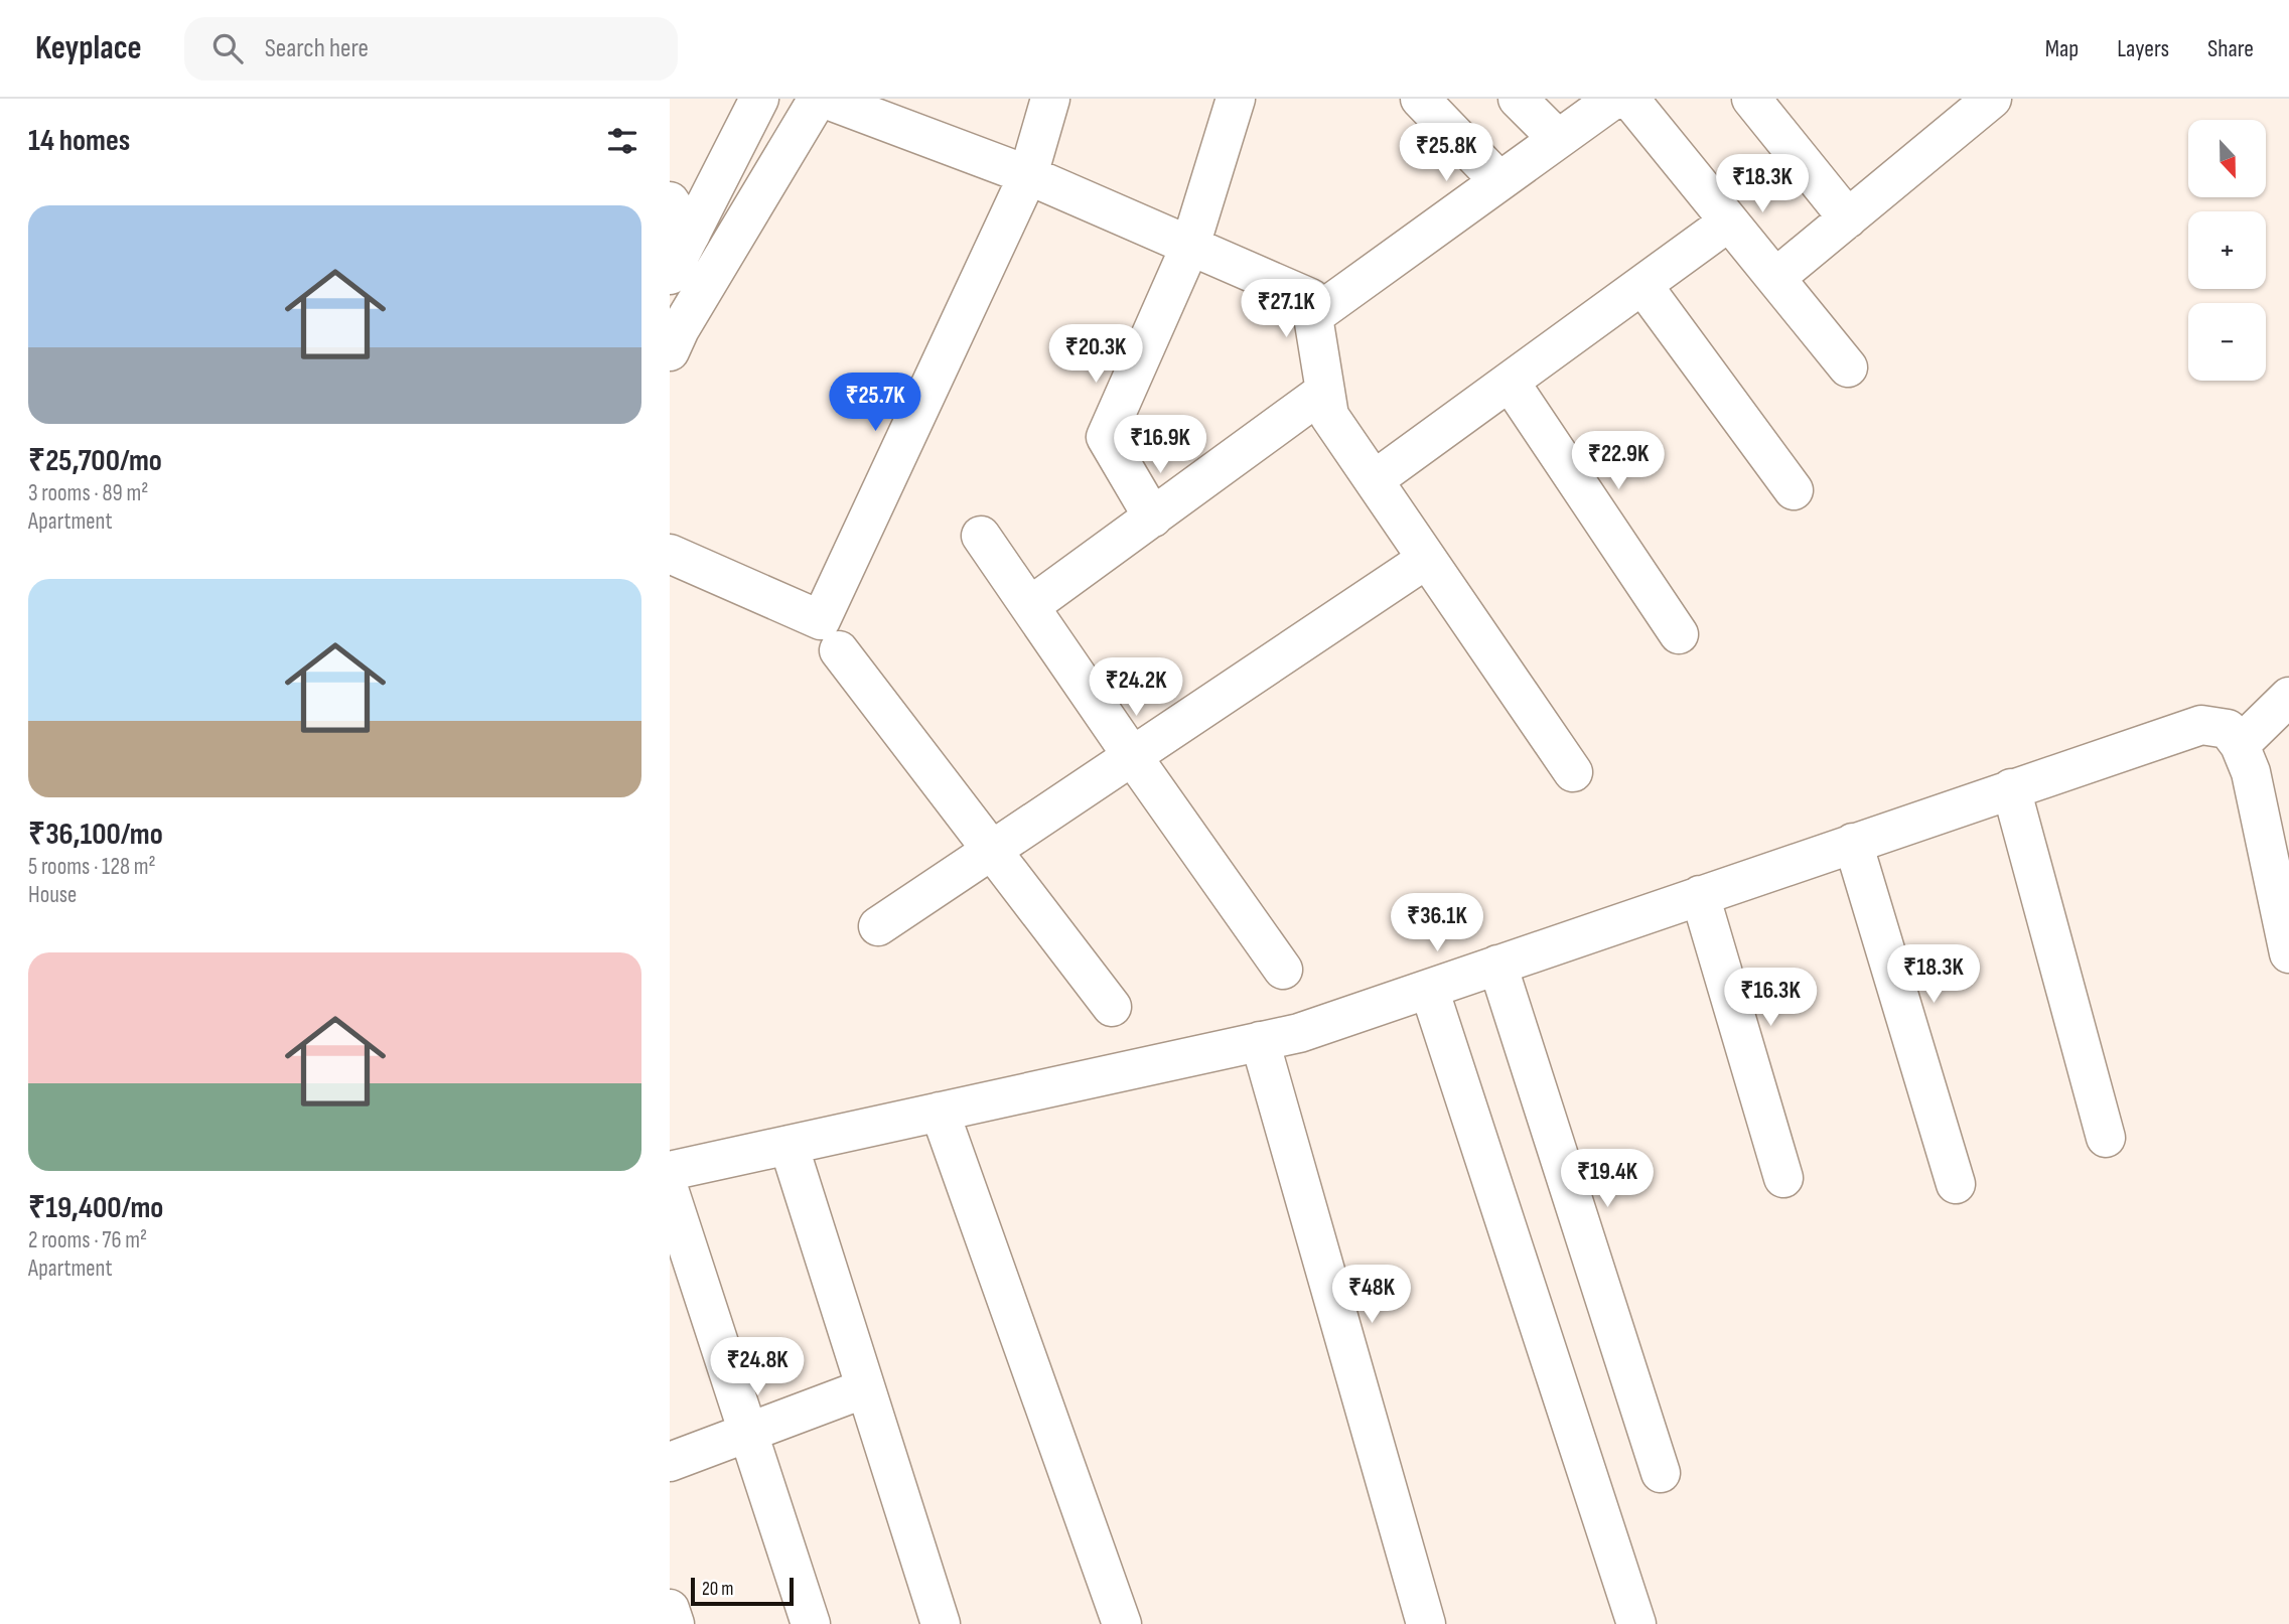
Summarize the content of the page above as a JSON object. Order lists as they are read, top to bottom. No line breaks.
{"scale_bar":"20 m","north":"bottom","page":{"header":"Keyplace","search":"Search here","nav":["Map","Layers","Share"],"heading":"14 homes","map_buttons":["+","−"],"price":["₹25.8K","₹18.3K","₹27.1K","₹20.3K","₹25.7K","₹16.9K","₹22.9K","₹24.2K","₹36.1K","₹18.3K","₹16.3K","₹19.4K","₹48K","₹24.8K"],"list":[{"name":"₹25,700/mo","note":"3 rooms · 89 m² · Apartment"},{"name":"₹36,100/mo","note":"5 rooms · 128 m² · House"},{"name":"₹19,400/mo","note":"2 rooms · 76 m² · Apartment"}],"scale":"20 m"}}
